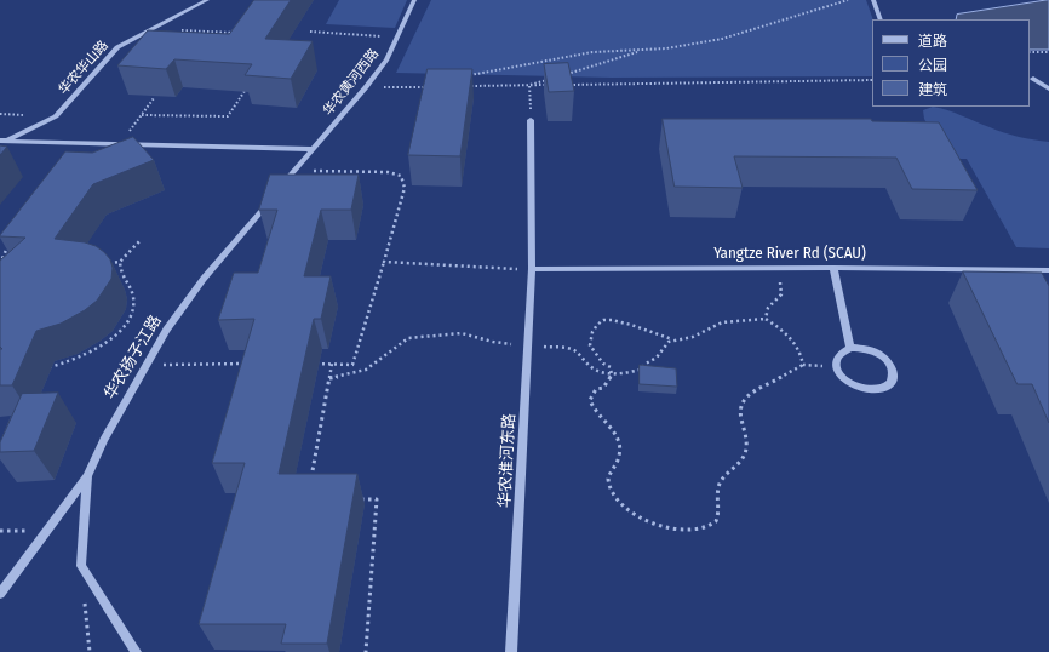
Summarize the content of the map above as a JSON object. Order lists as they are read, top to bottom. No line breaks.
{"streets":{"street":["华农华山路","华农黄河西路","Yangtze River Rd (SCAU)","华农扬子江路","华农淮河东路"]},"crossings":[["Yangtze River Rd (SCAU)","华农淮河东路"]],"legend":["道路","公园","建筑"]}
